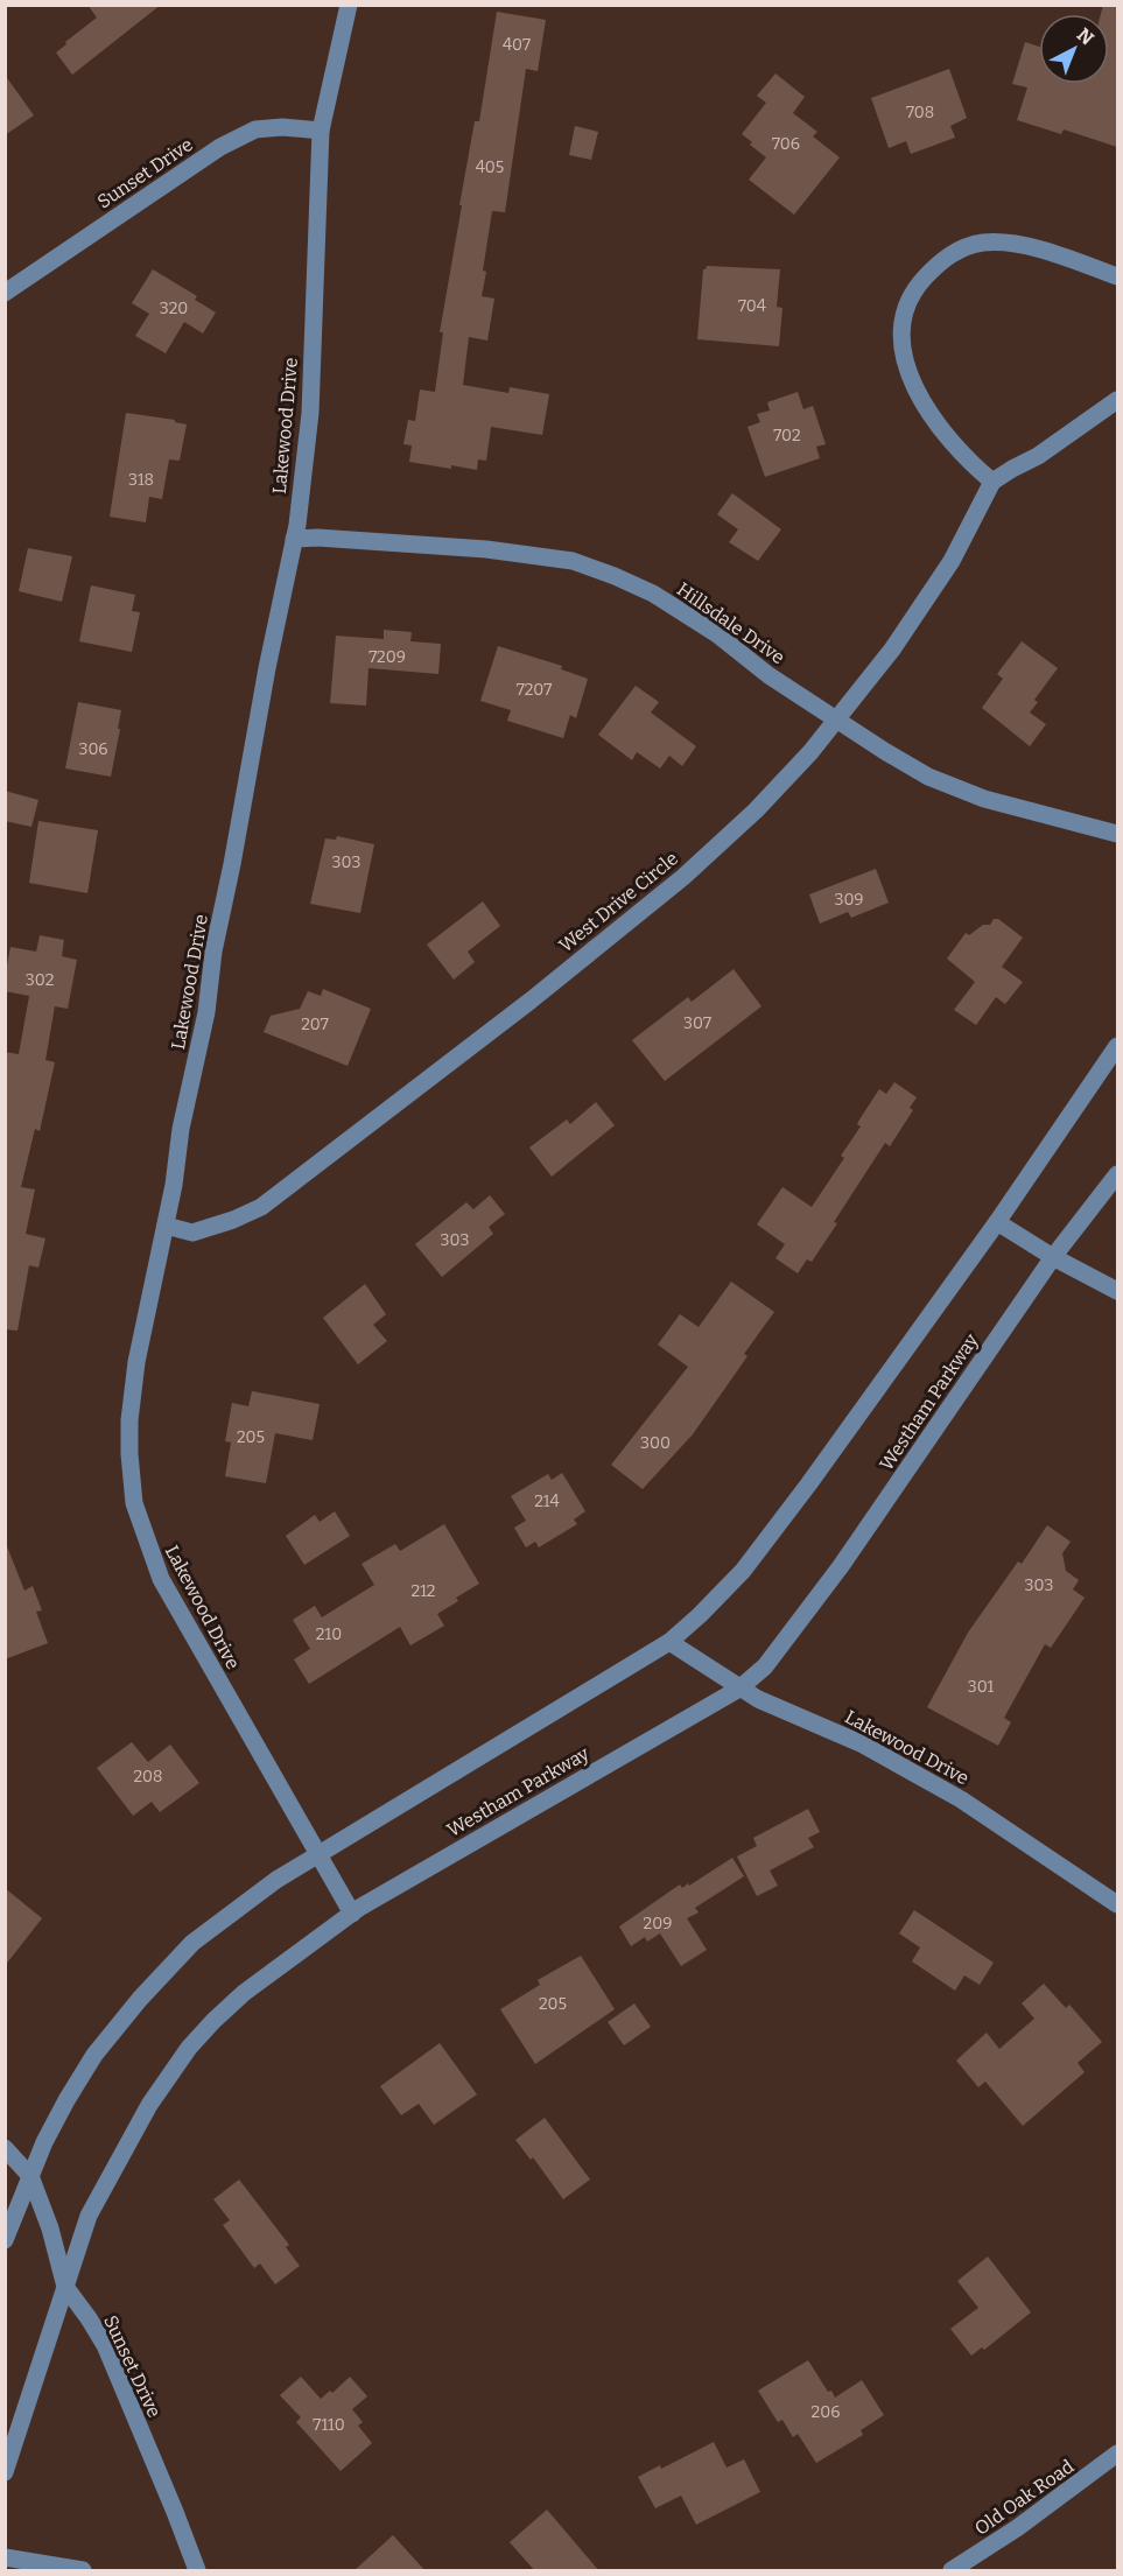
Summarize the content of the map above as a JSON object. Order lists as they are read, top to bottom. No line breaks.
{"streets":{"street":["Sunset Drive","Lakewood Drive","Hillsdale Drive","West Drive Circle","Westham Parkway","Old Oak Road"]},"crossings":[["Sunset Drive","Lakewood Drive"],["Sunset Drive","Westham Parkway"],["Lakewood Drive","Hillsdale Drive"],["Lakewood Drive","West Drive Circle"],["Lakewood Drive","Westham Parkway"],["Hillsdale Drive","West Drive Circle"]],"house_numbers":["407","708","706","405","704","320","702","318","7209","7207","306","303","309","302","307","207","303","205","300","214","303","212","210","301","208","209","205","206","7110"],"north":"top right"}
